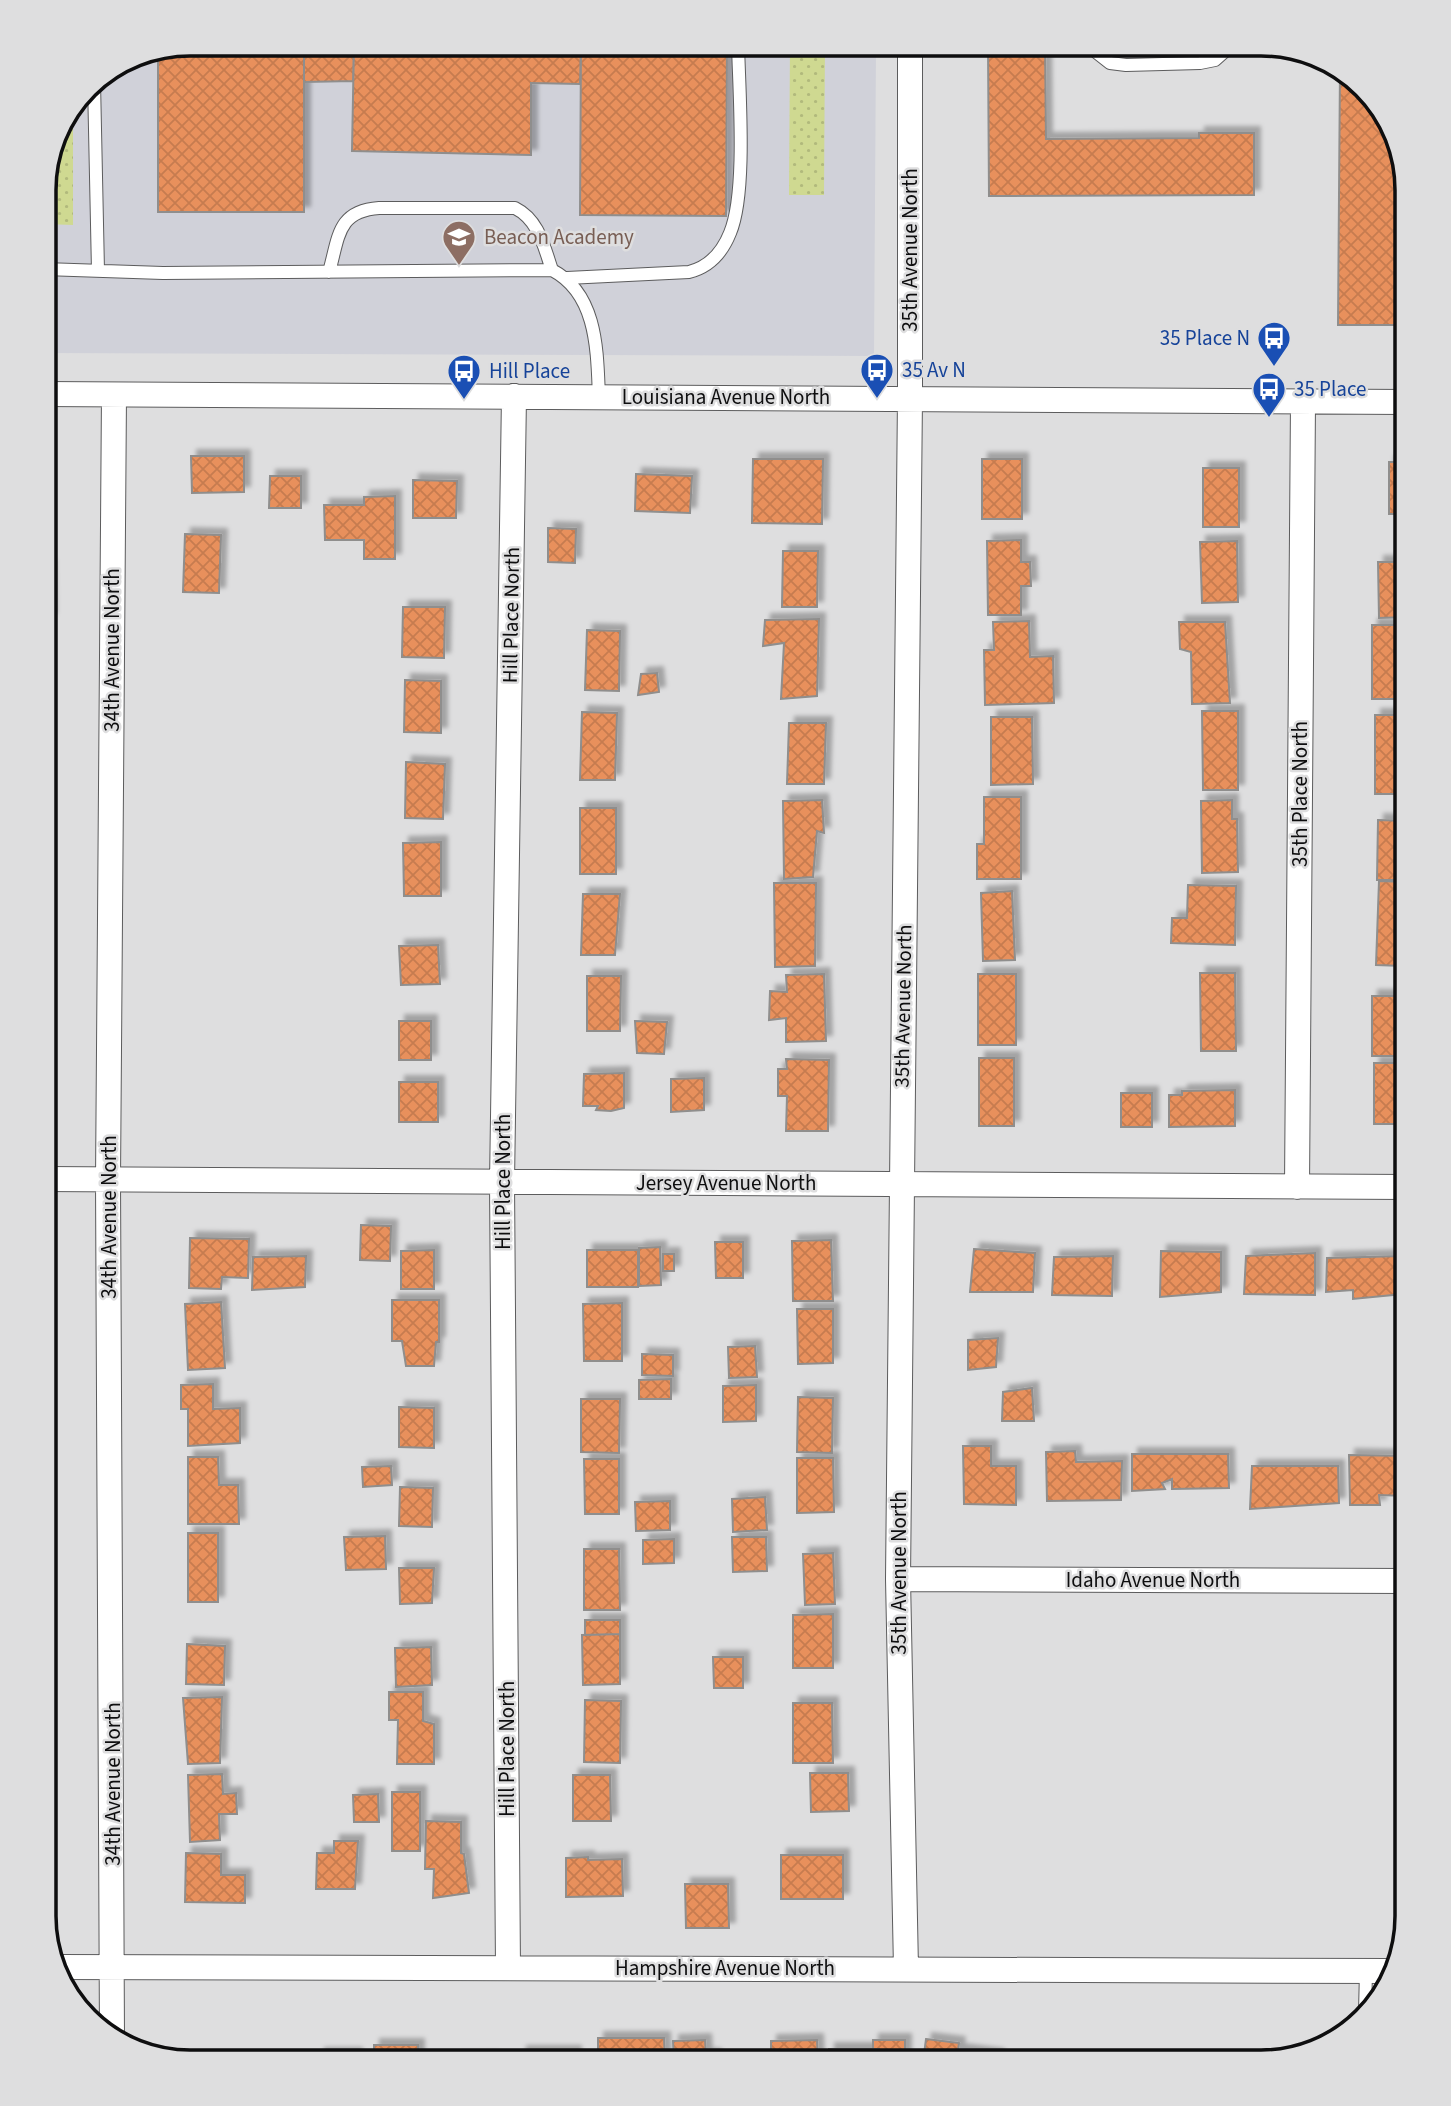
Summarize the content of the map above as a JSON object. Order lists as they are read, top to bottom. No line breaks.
{"streets":{"street":["35th Avenue North","Louisiana Avenue North","Hill Place North","34th Avenue North","35th Place North","Jersey Avenue North","Idaho Avenue North","Hampshire Avenue North"]},"crossings":[["35th Avenue North","Louisiana Avenue North"],["35th Avenue North","Jersey Avenue North"],["35th Avenue North","Idaho Avenue North"],["35th Avenue North","Hampshire Avenue North"],["Louisiana Avenue North","Hill Place North"],["Louisiana Avenue North","34th Avenue North"],["Louisiana Avenue North","35th Place North"],["Hill Place North","Jersey Avenue North"],["Hill Place North","Hampshire Avenue North"],["34th Avenue North","Jersey Avenue North"],["34th Avenue North","Hampshire Avenue North"],["35th Place North","Jersey Avenue North"]],"places":{"school or university":["Beacon Academy"],"bus stop":["35 Place N","35 Av N","Hill Place","35 Place"]}}
